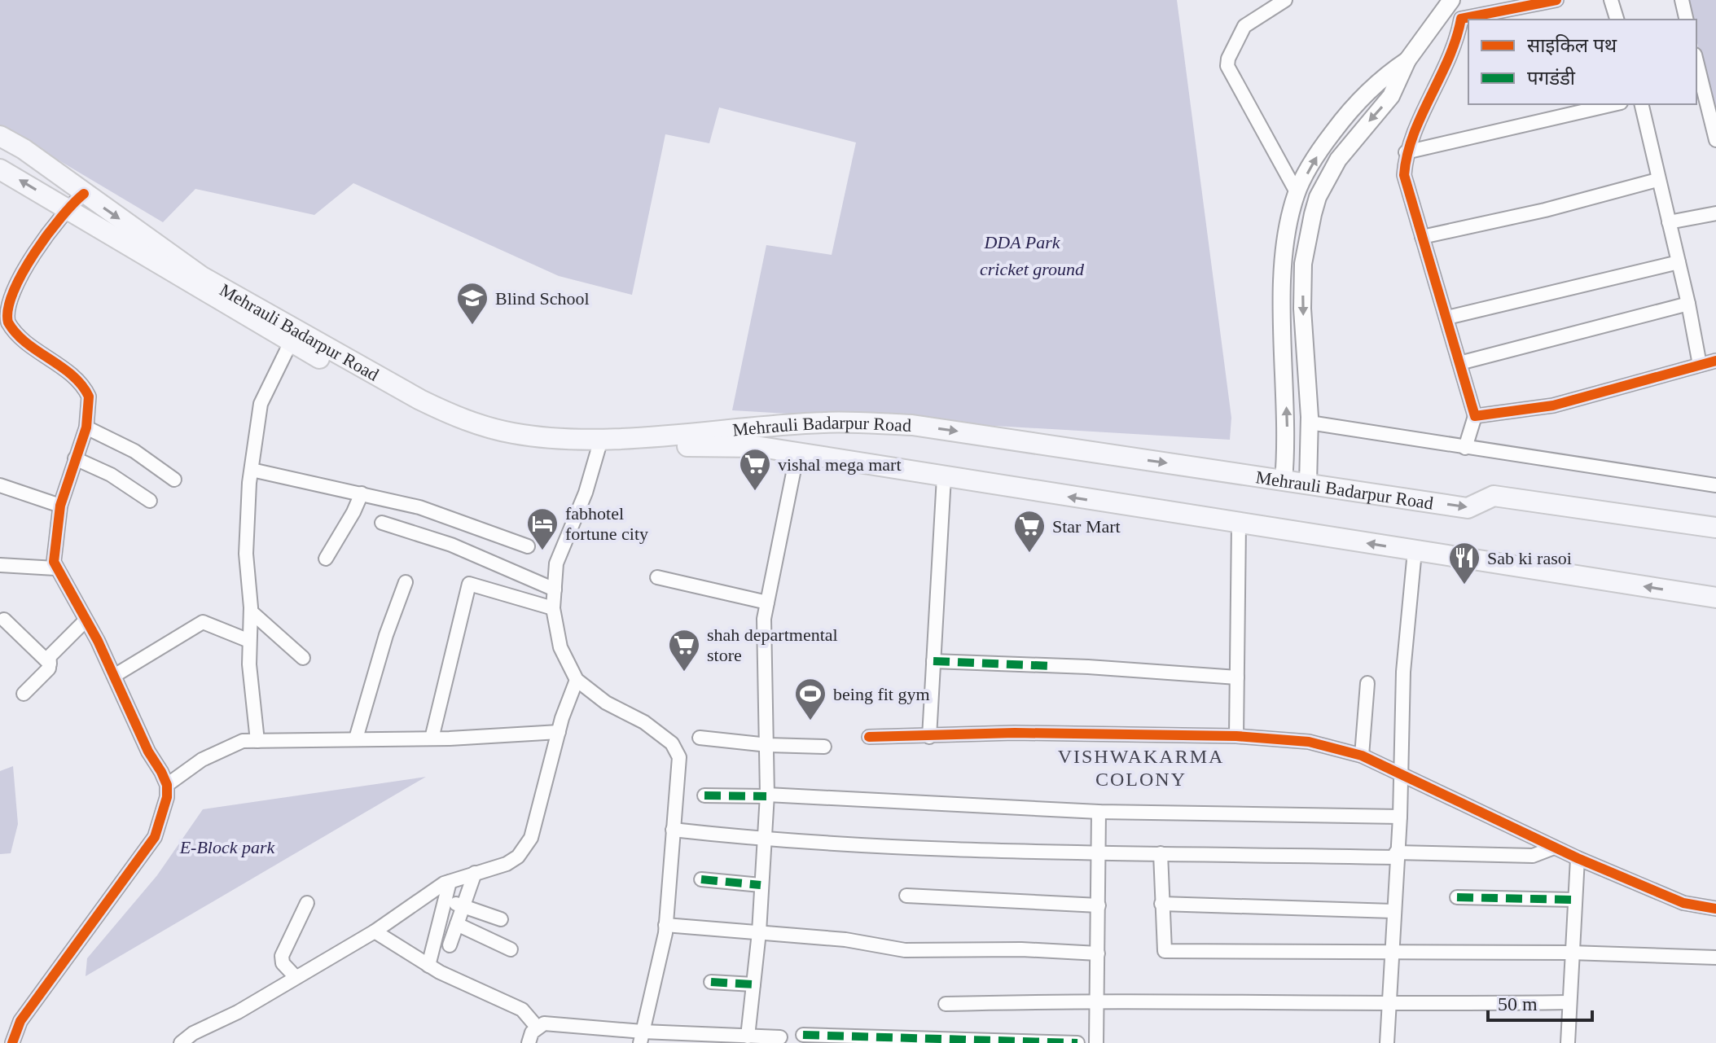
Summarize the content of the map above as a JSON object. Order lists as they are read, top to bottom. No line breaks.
{"streets":{"main road":["Mehrauli Badarpur Road"]},"districts":["VISHWAKARMA COLONY"],"parks":["DDA Park","cricket ground","E-Block park"],"places":{"school or university":["Blind School"],"supermarket":["vishal mega mart","Star Mart","shah departmental store"],"hotel":["fabhotel fortune city"],"restaurant":["Sab ki rasoi"],"sports":["being fit gym"]},"legend":["साइकिल पथ","पगडंडी"],"scale_bar":"50 m"}
